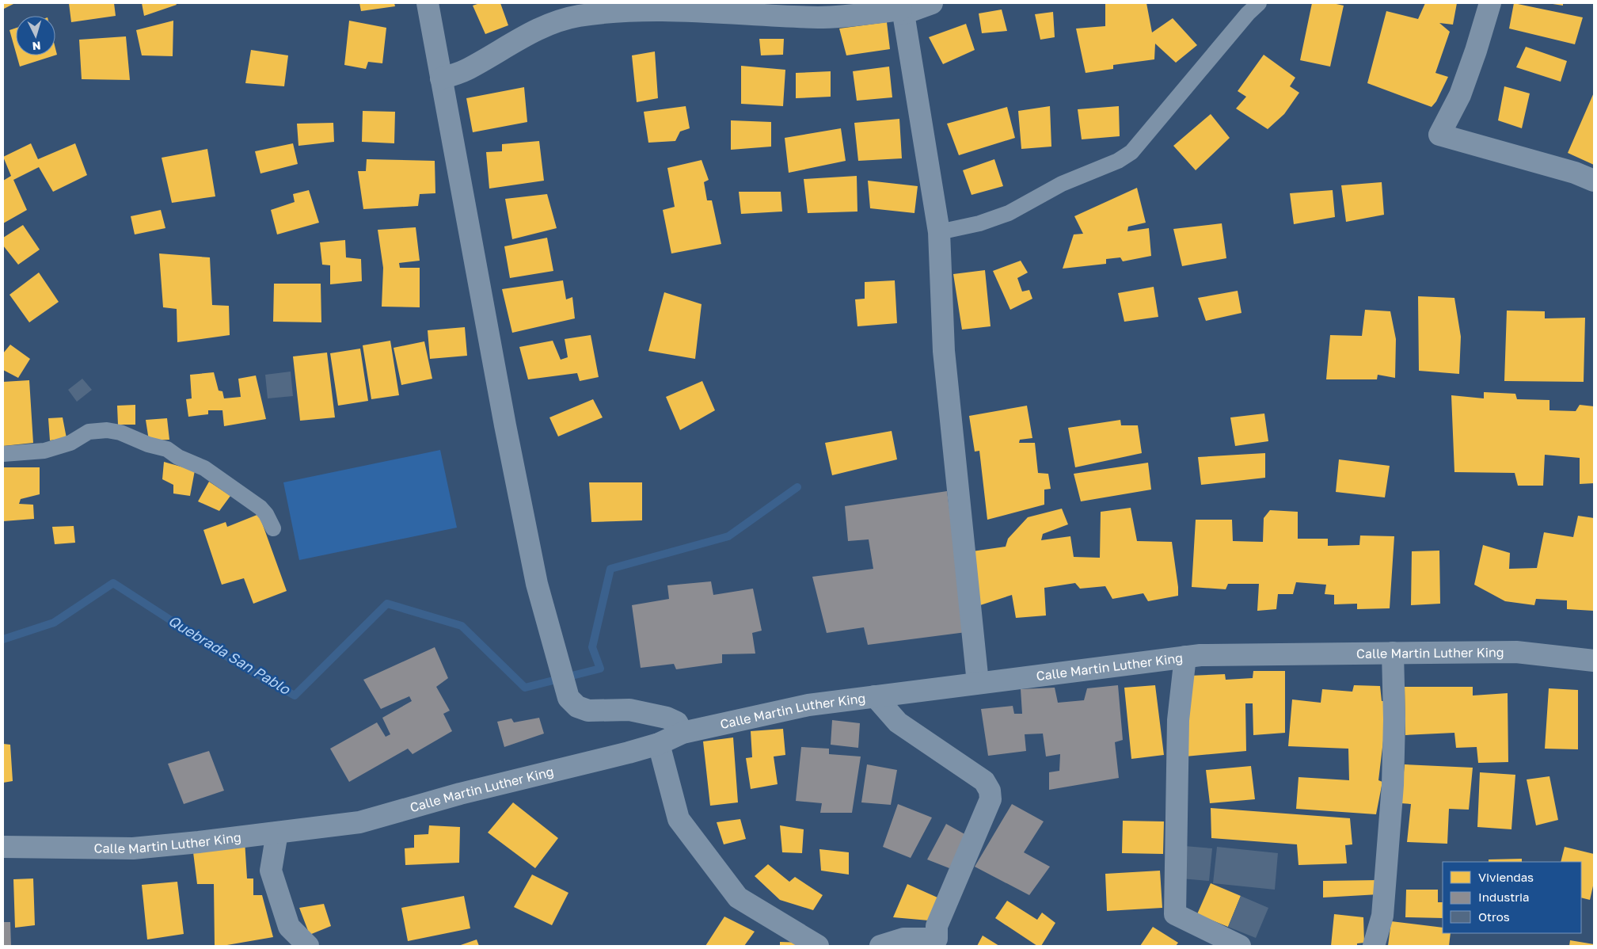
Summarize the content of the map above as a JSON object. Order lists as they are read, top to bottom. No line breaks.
{"streets":{"street":["Calle Martin Luther King"]},"water":["Quebrada San Pablo"],"legend":["Viviendas","Industria","Otros"],"north":"bottom"}
